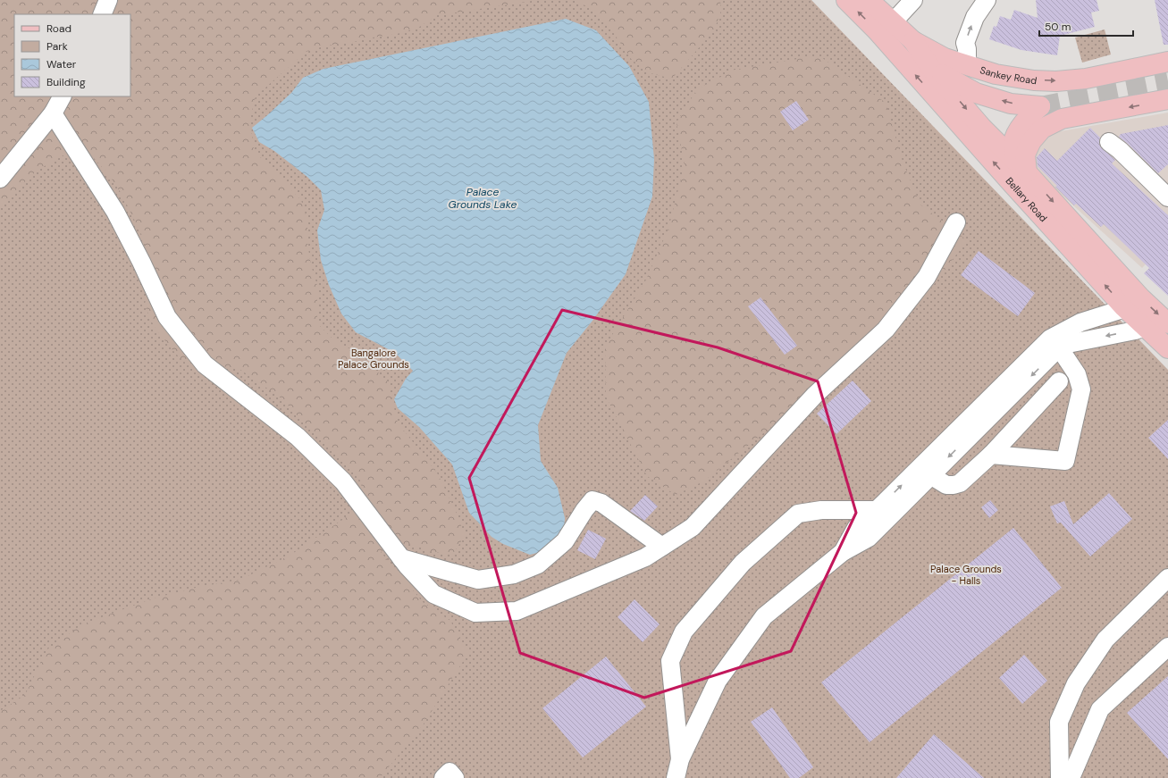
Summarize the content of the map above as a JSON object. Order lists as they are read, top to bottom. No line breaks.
{"streets":{"main road":["Sankey Road","Bellary Road"]},"crossings":[["Sankey Road","Bellary Road"]],"water":["Palace Grounds Lake"],"parks":["Bangalore Palace Grounds","Palace Grounds - Halls"],"legend":["Road","Park","Water","Building"],"scale_bar":"50 m"}
